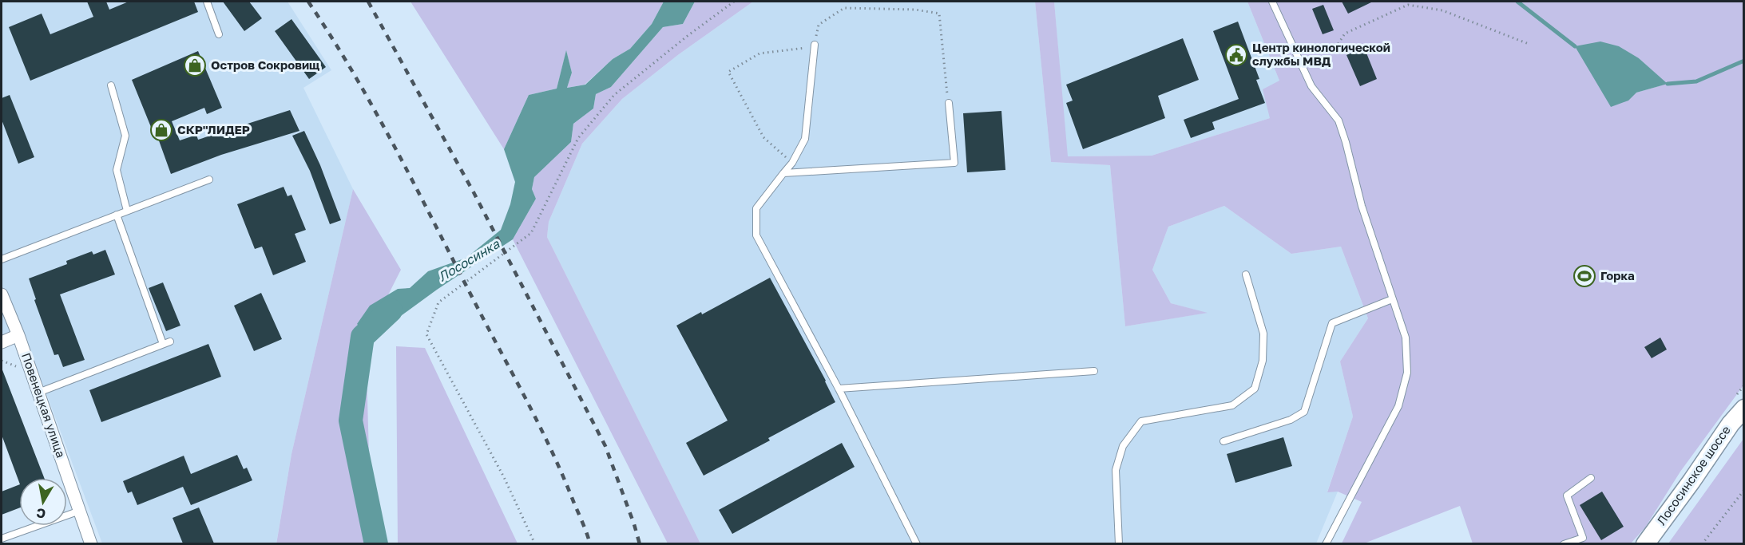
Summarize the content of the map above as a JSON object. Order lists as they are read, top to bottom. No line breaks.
{"streets":{"main road":["Лососинское шоссе"],"street":["Повенецкая улица"]},"water":["Лососинка"],"places":{"public building":["Центр кинологической службы МВД"],"shop":["Остров Сокровищ","СКР\"ЛИДЕР"],"sports":["Горка"]},"north":"bottom"}
